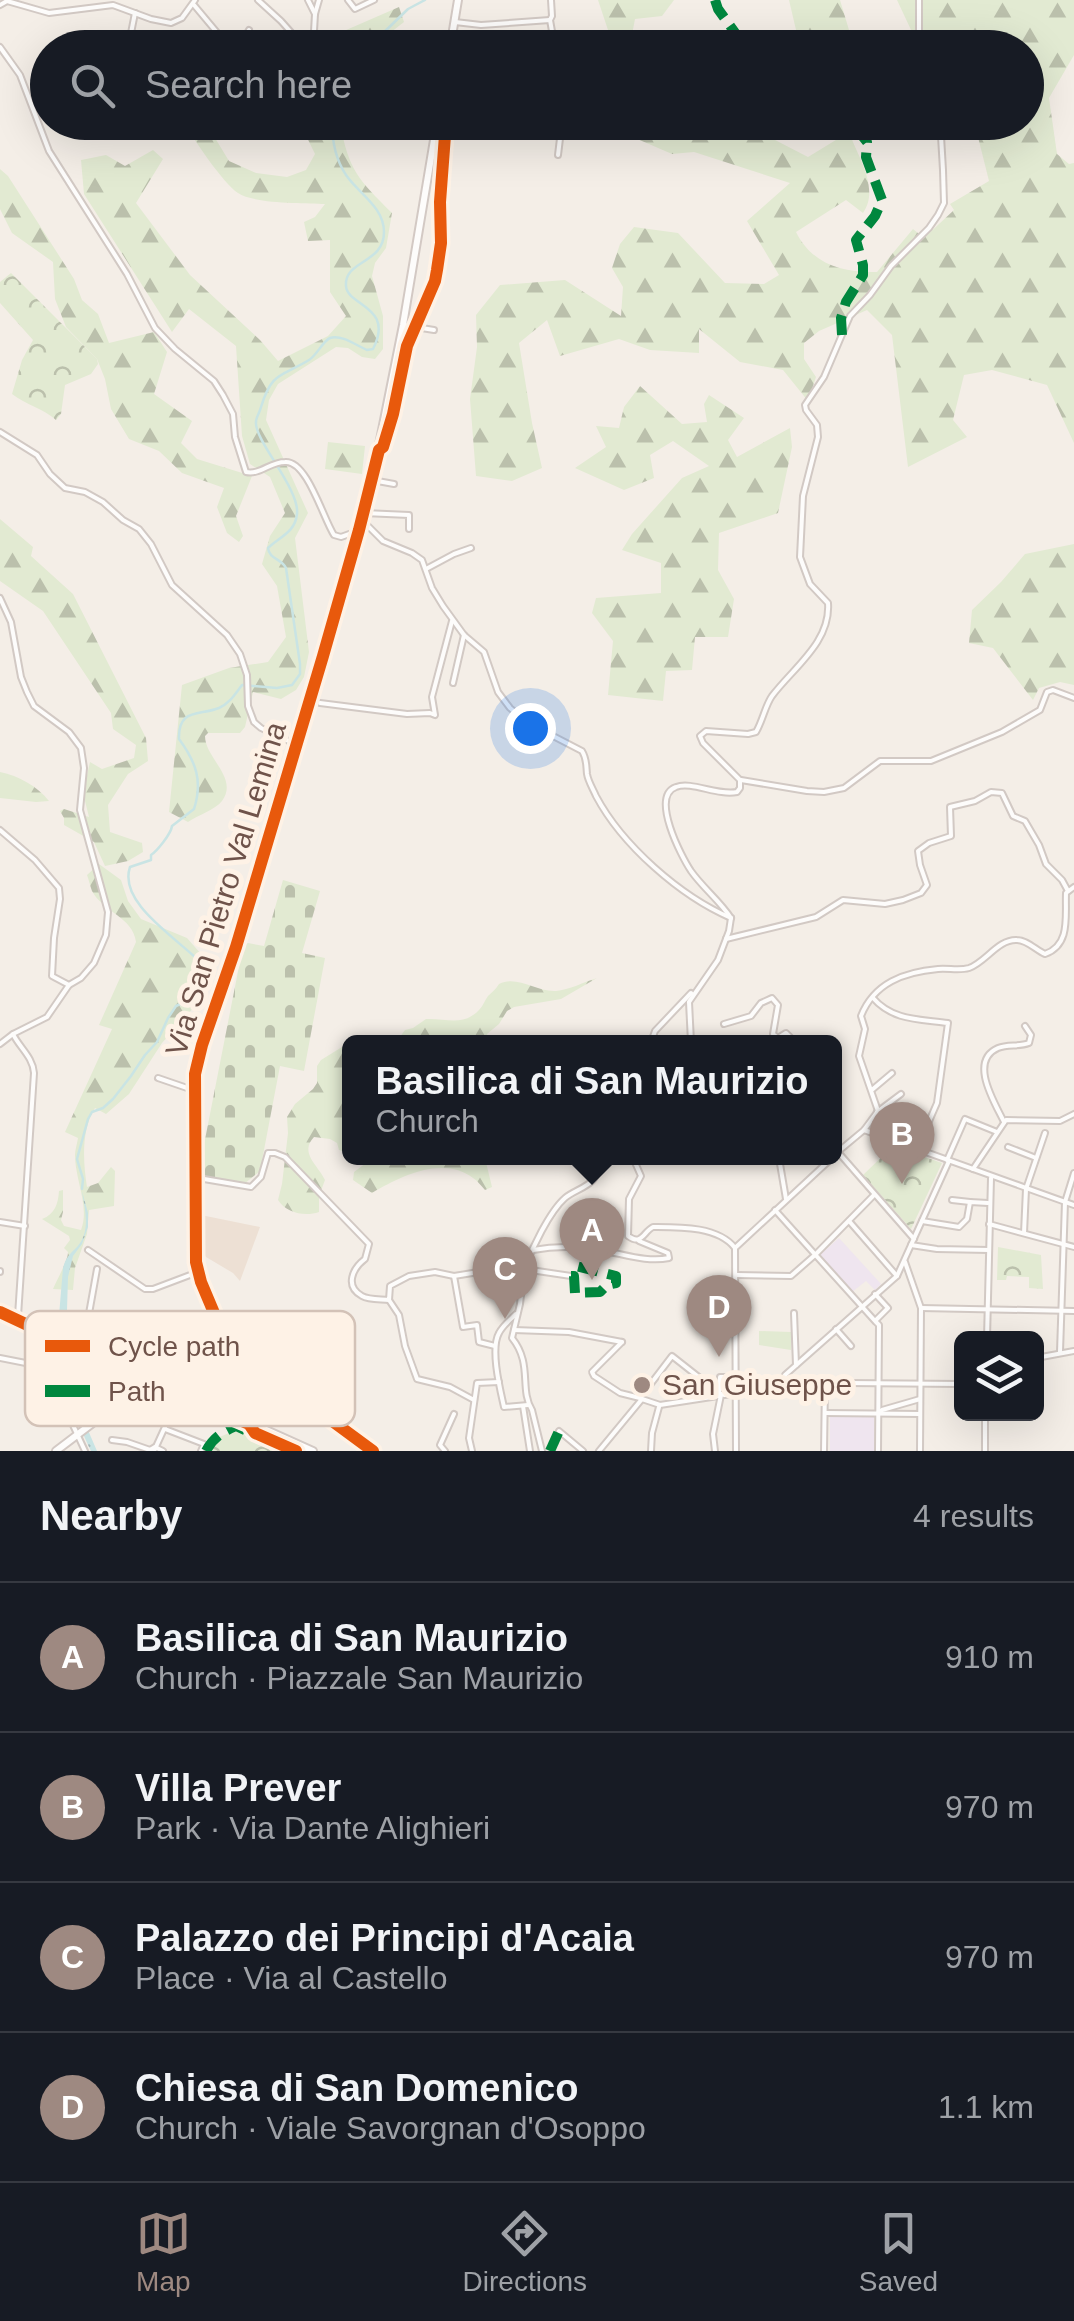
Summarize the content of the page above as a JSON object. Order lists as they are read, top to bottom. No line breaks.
{"streets":{"street":["Via San Pietro Val Lemina"]},"places":["San Giuseppe"],"legend":["Cycle path","Path"],"page":{"search":"Search here","popup":["Basilica di San Maurizio","Church"],"pins":["B","A","C","D"],"heading":["Nearby","4 results"],"list":[{"mark":"A","name":"Basilica di San Maurizio","note":"Church · Piazzale San Maurizio","value":"910 m"},{"mark":"B","name":"Villa Prever","note":"Park · Via Dante Alighieri","value":"970 m"},{"mark":"C","name":"Palazzo dei Principi d'Acaia","note":"Place · Via al Castello","value":"970 m"},{"mark":"D","name":"Chiesa di San Domenico","note":"Church · Viale Savorgnan d'Osoppo","value":"1.1 km"}],"nav":["Map","Directions","Saved"]}}
